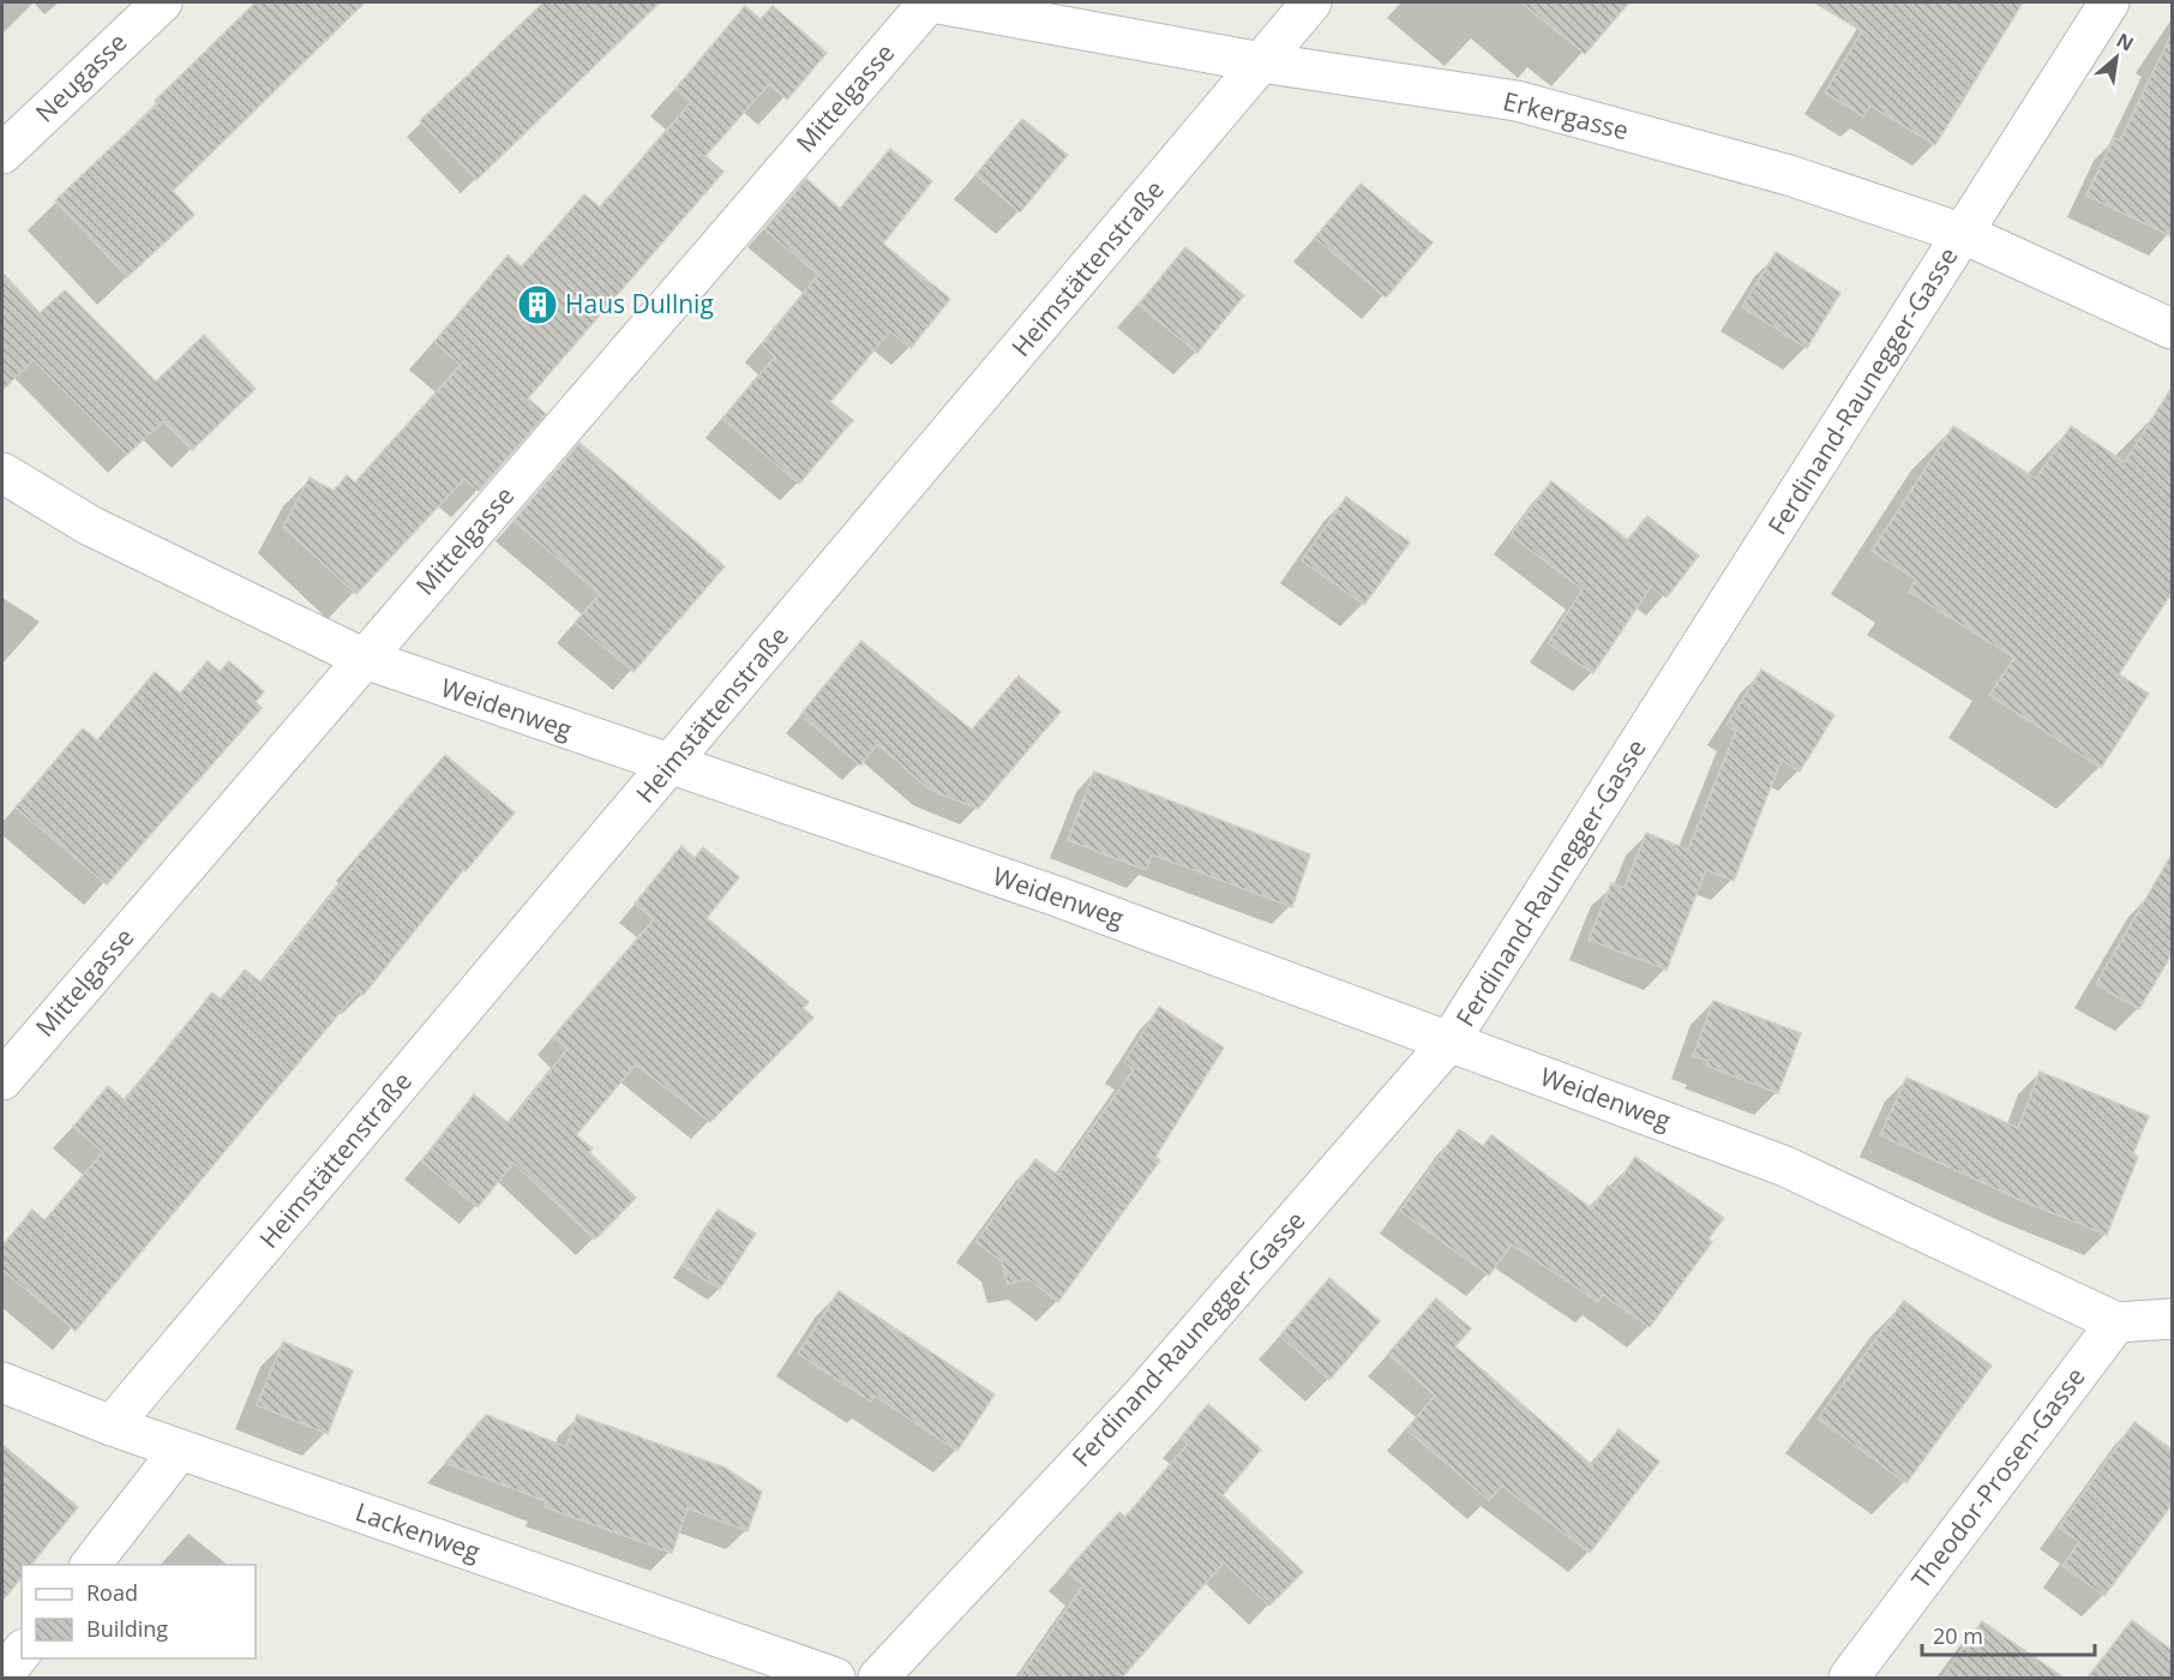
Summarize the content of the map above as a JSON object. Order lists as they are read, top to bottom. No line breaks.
{"streets":{"street":["Neugasse","Mittelgasse","Erkergasse","Heimstättenstraße","Ferdinand-Raunegger-Gasse","Weidenweg","Theodor-Prosen-Gasse","Lackenweg"]},"crossings":[["Mittelgasse","Erkergasse"],["Mittelgasse","Weidenweg"],["Erkergasse","Heimstättenstraße"],["Erkergasse","Ferdinand-Raunegger-Gasse"],["Heimstättenstraße","Weidenweg"],["Heimstättenstraße","Lackenweg"],["Ferdinand-Raunegger-Gasse","Weidenweg"],["Weidenweg","Theodor-Prosen-Gasse"]],"places":{"building":["Haus Dullnig"]},"legend":["Road","Building"],"scale_bar":"20 m","north":"top right"}
